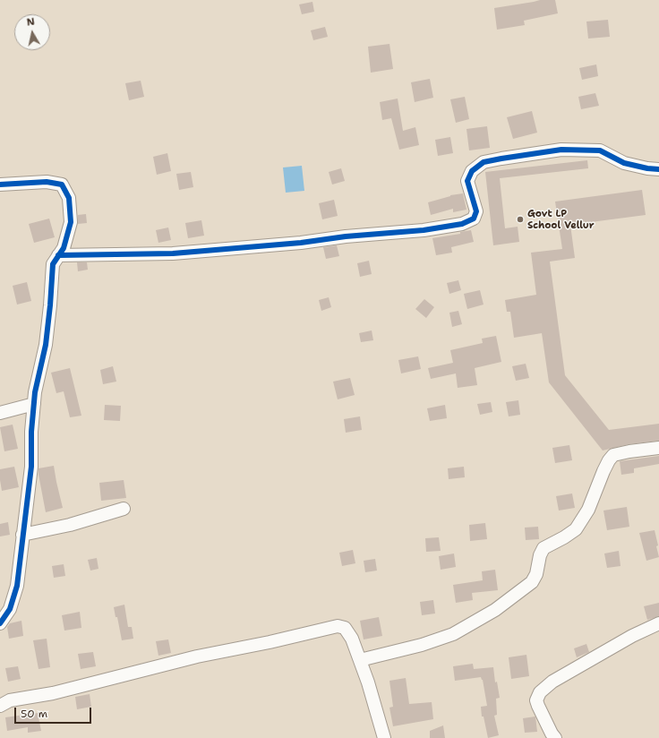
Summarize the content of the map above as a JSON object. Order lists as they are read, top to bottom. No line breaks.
{"places":["Govt LP School Vellur"],"scale_bar":"50 m","north":"top"}
